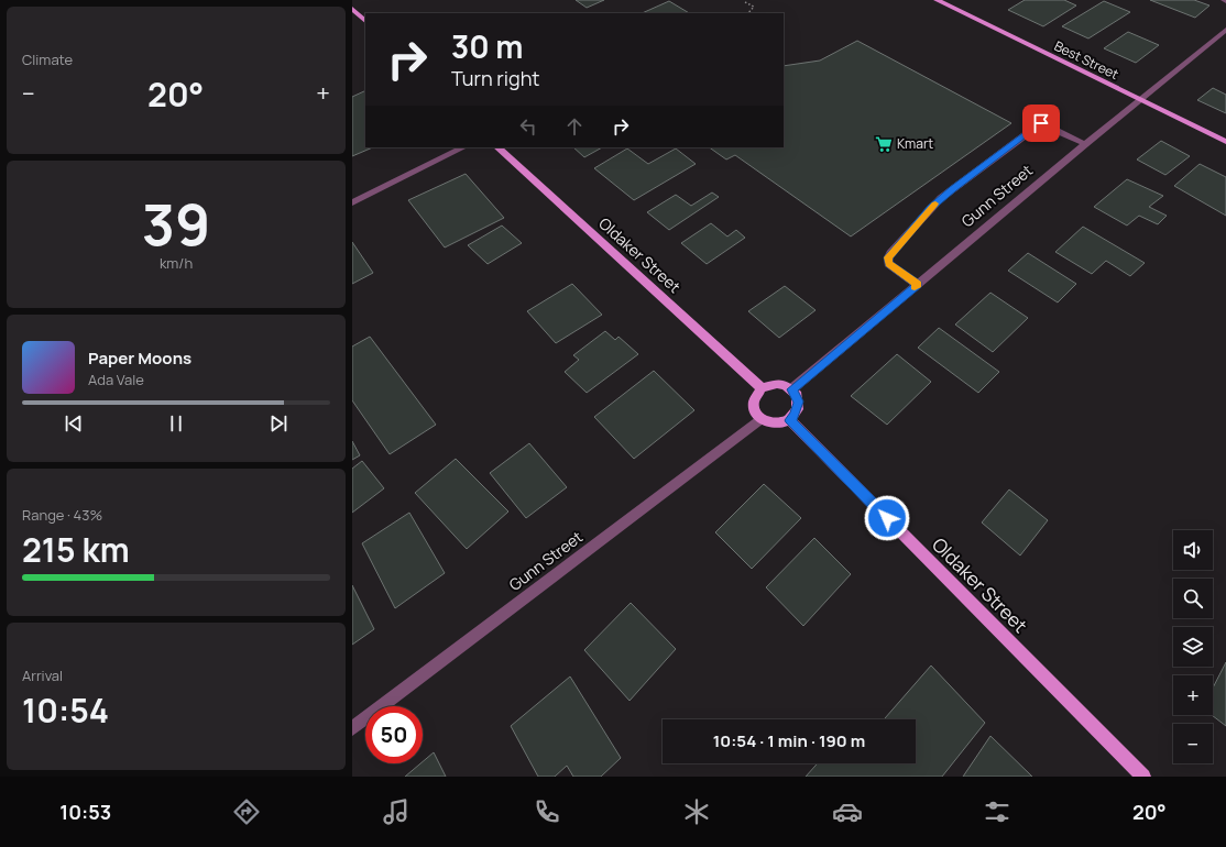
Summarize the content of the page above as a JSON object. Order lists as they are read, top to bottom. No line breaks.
{"streets":{"main road":["Best Street","Oldaker Street"],"street":["Gunn Street"]},"crossings":[["Best Street","Gunn Street"],["Gunn Street","Oldaker Street"]],"places":{"supermarket":["Kmart"]},"page":{"tile":["Climate",["39","km/h"],["Range · 43%","215 km"],["Arrival","10:54"]],"turn":["30 m","Turn right"],"heat":["−","20°","+"],"song":["Paper Moons","Ada Vale"],"map_buttons":["+","−"],"limit":"50","trip":"10:54 · 1 min · 190 m","tabs":["10:53","20°"]}}
